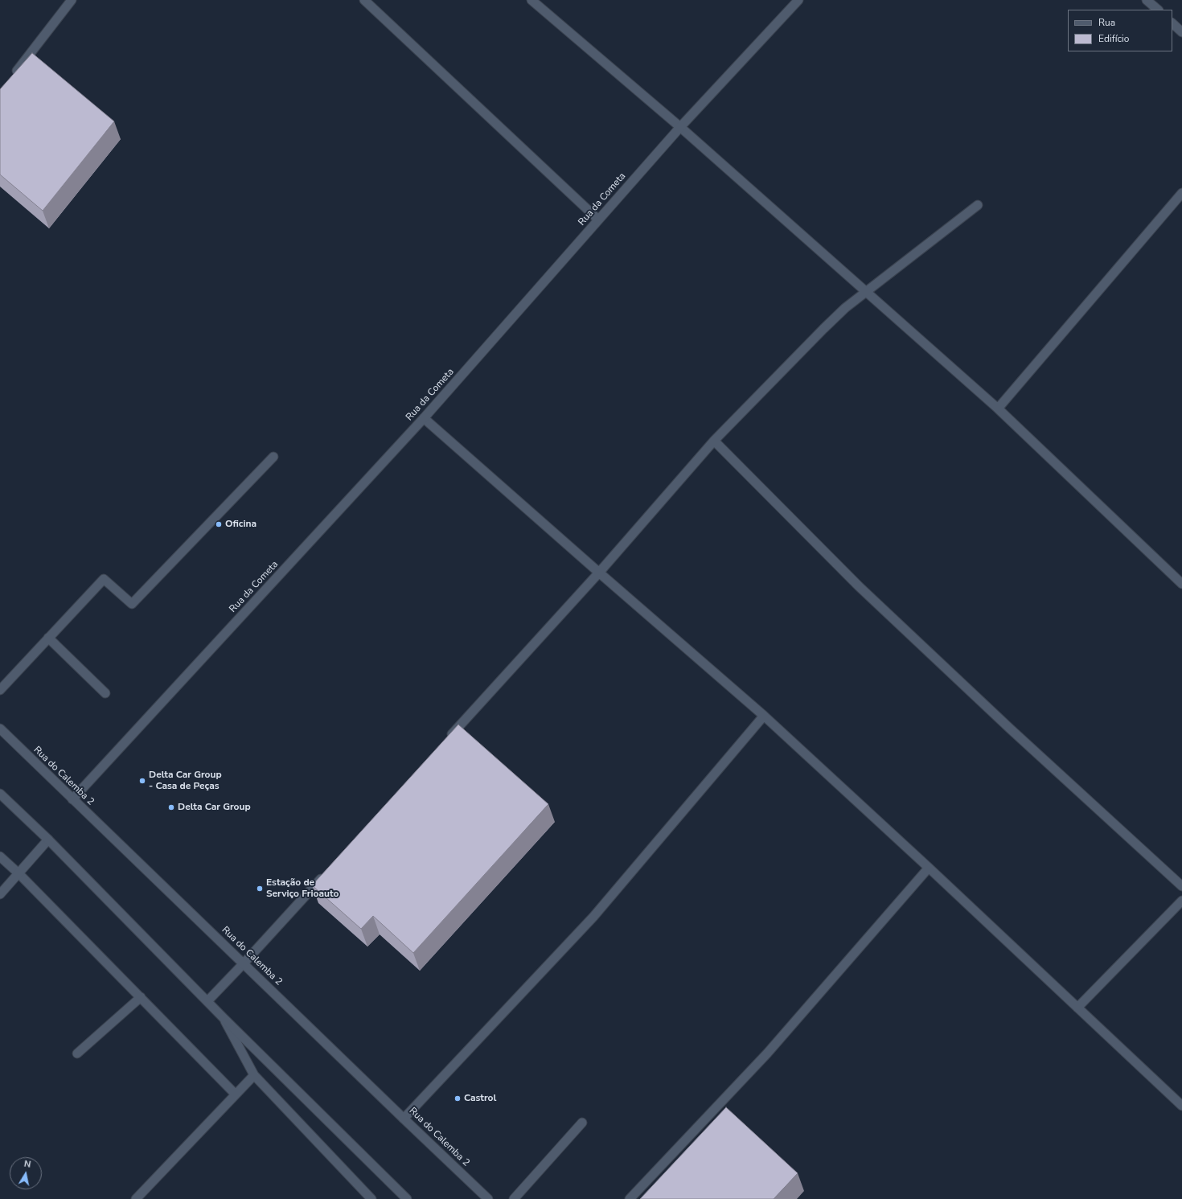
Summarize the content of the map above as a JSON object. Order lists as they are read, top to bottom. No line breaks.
{"streets":{"street":["Rua da Cometa","Rua do Calemba 2"]},"crossings":[["Rua da Cometa","Rua do Calemba 2"]],"places":["Oficina","Delta Car Group - Casa de Peças","Delta Car Group","Estação de Serviço Frioauto","Castrol"],"legend":["Rua","Edifício"],"north":"top"}
